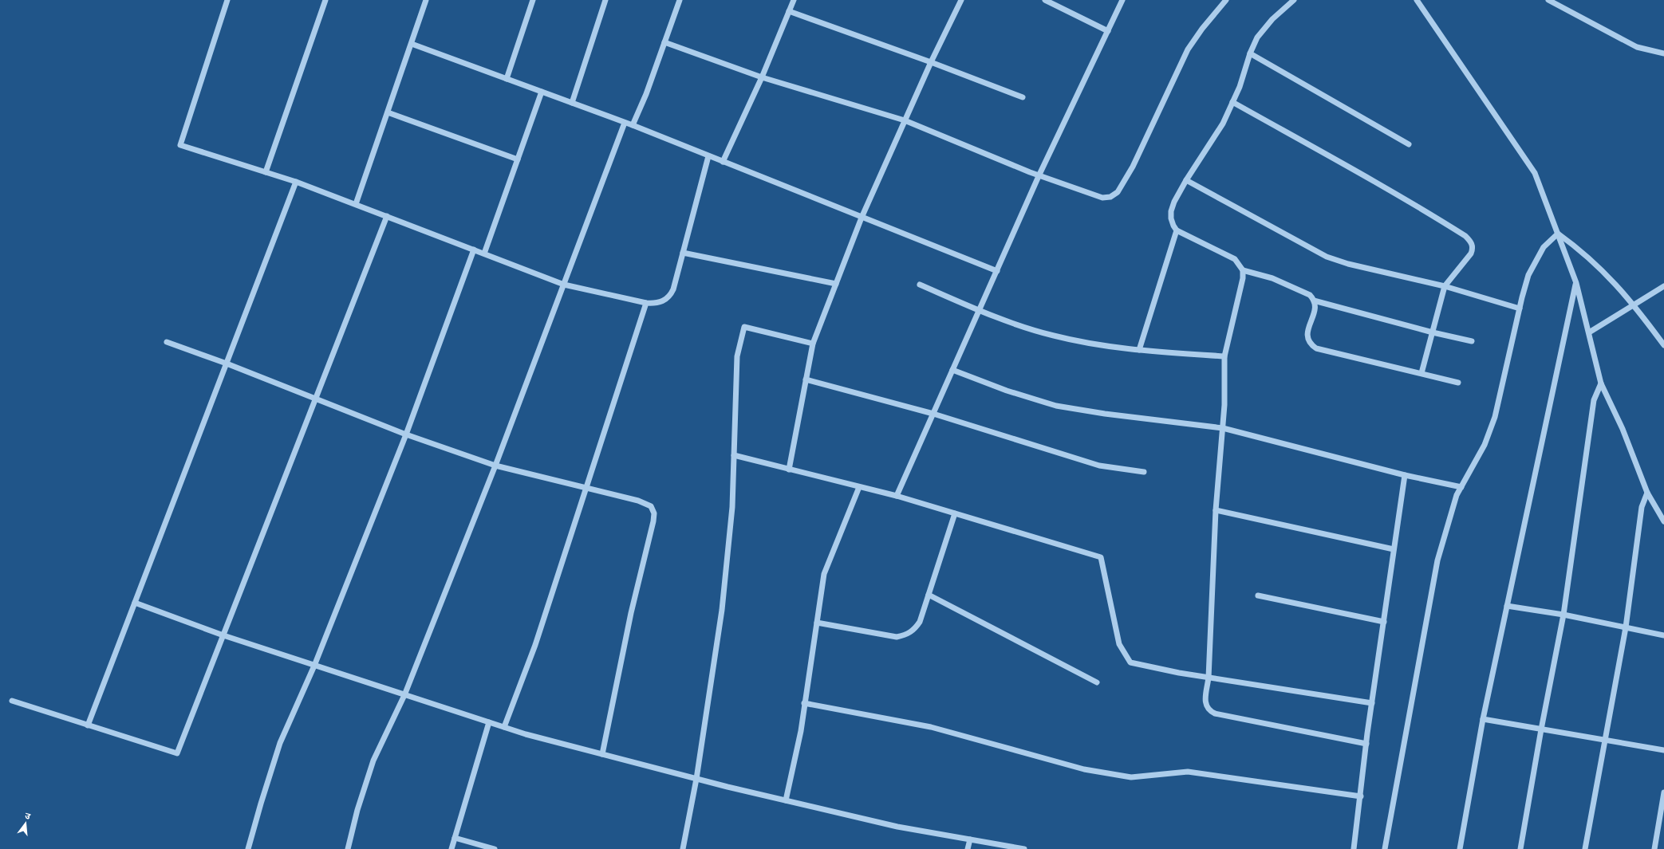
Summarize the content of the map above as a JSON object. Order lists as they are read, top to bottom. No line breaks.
{"north":"top"}
